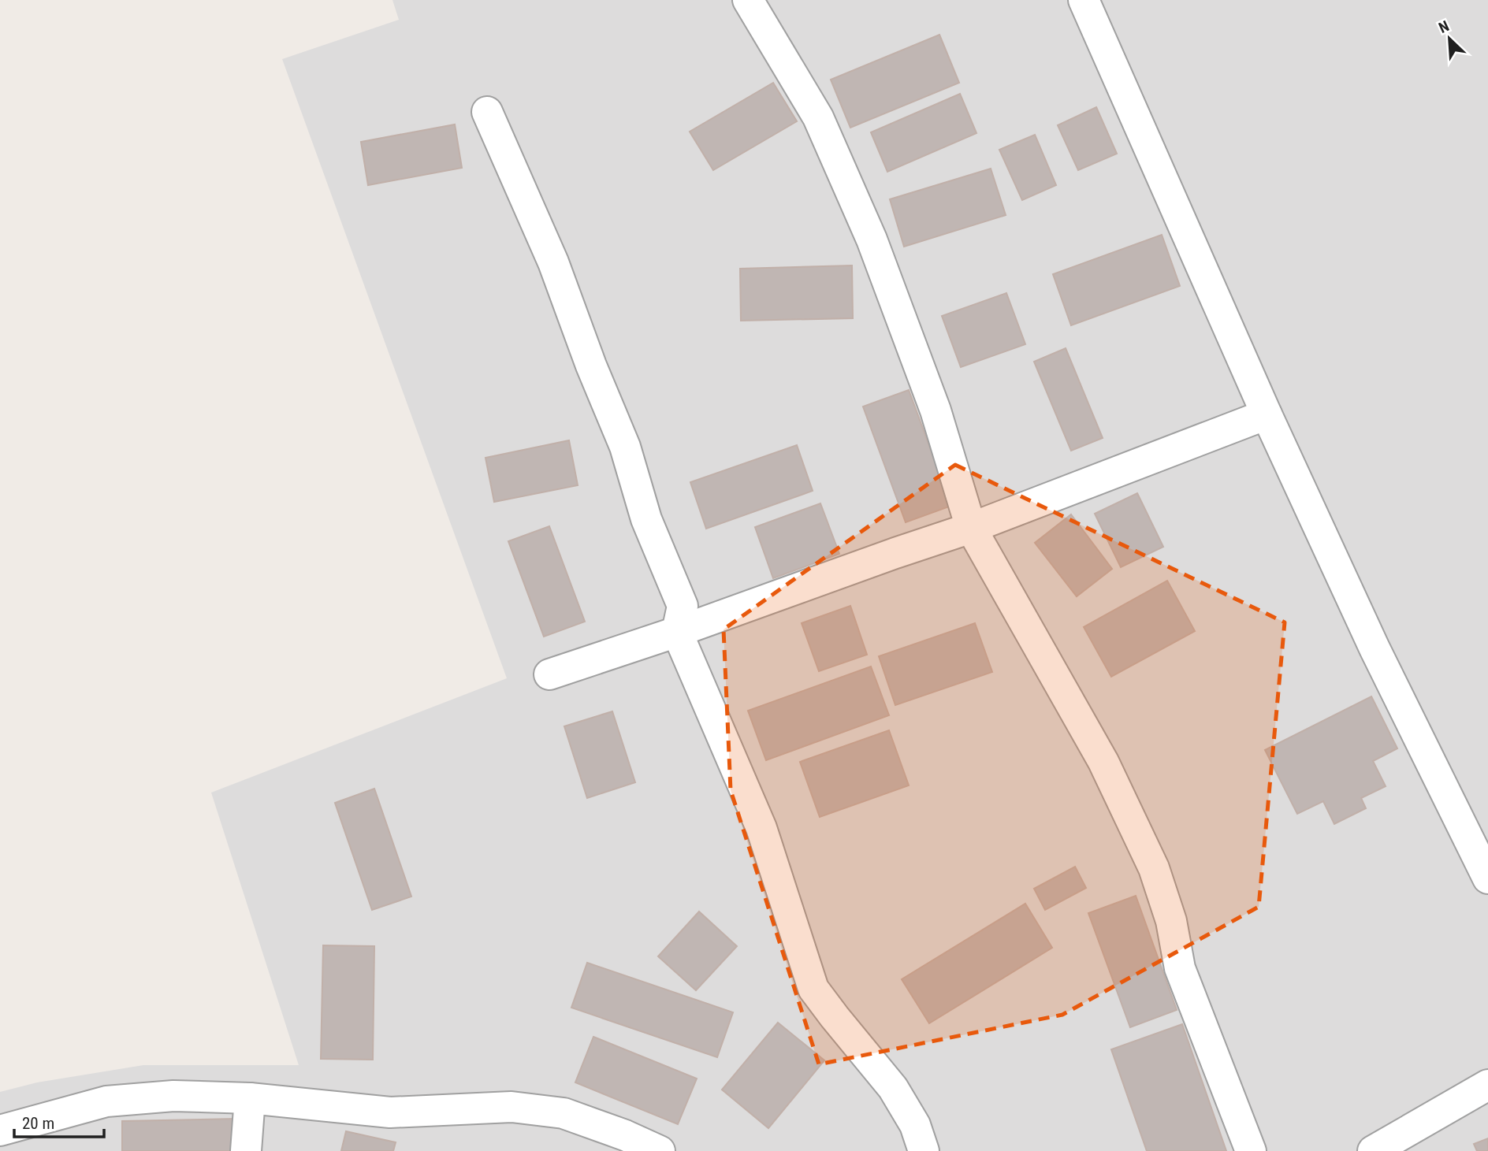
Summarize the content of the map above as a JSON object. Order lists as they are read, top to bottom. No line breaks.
{"scale_bar":"20 m","north":"top left"}
